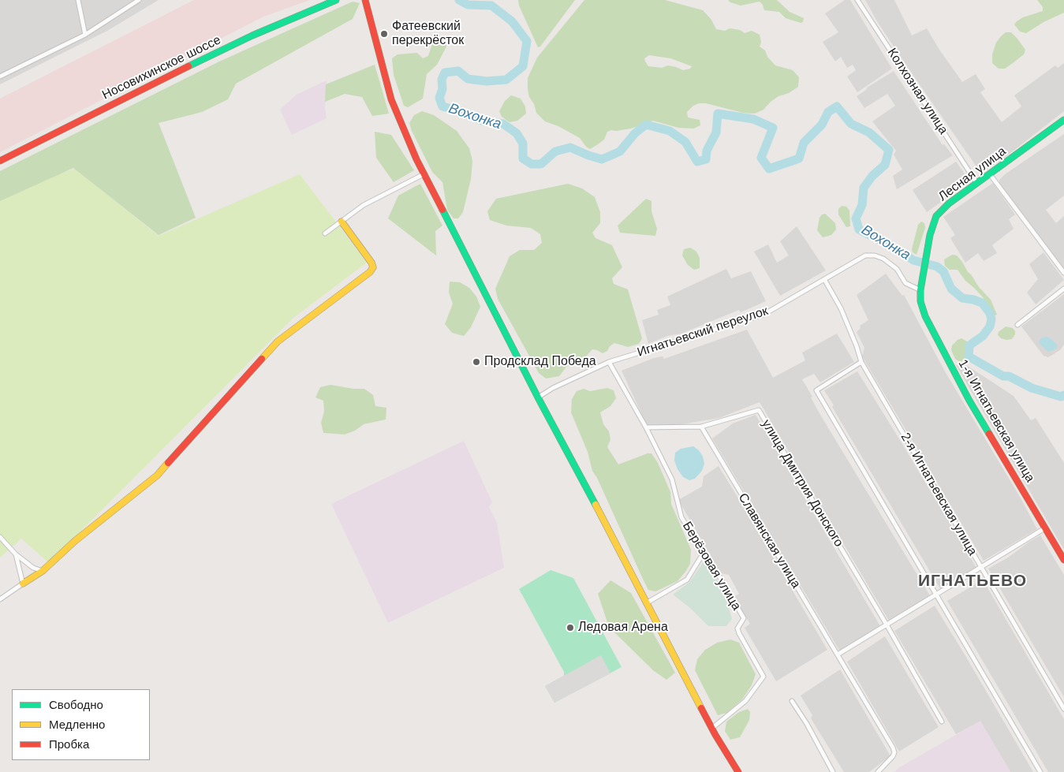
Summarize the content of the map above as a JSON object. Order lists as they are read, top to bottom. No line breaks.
{"streets":{"main road":["Носовихинское шоссе","Лесная улица","1-я Игнатьевская улица"],"street":["Колхозная улица","Игнатьевский переулок","улица Дмитрия Донского","2-я Игнатьевская улица","Славянская улица","Берёзовая улица"]},"crossings":[["Колхозная улица","Лесная улица"],["Лесная улица","Игнатьевский переулок"],["Лесная улица","1-я Игнатьевская улица"],["Игнатьевский переулок","1-я Игнатьевская улица"],["Игнатьевский переулок","2-я Игнатьевская улица"],["улица Дмитрия Донского","Славянская улица"],["улица Дмитрия Донского","Берёзовая улица"]],"districts":["ИГНАТЬЕВО"],"water":["Вохонка"],"places":["Фатеевский перекрёсток","Продсклад Победа","Ледовая Арена"],"legend":["Свободно","Медленно","Пробка"]}
